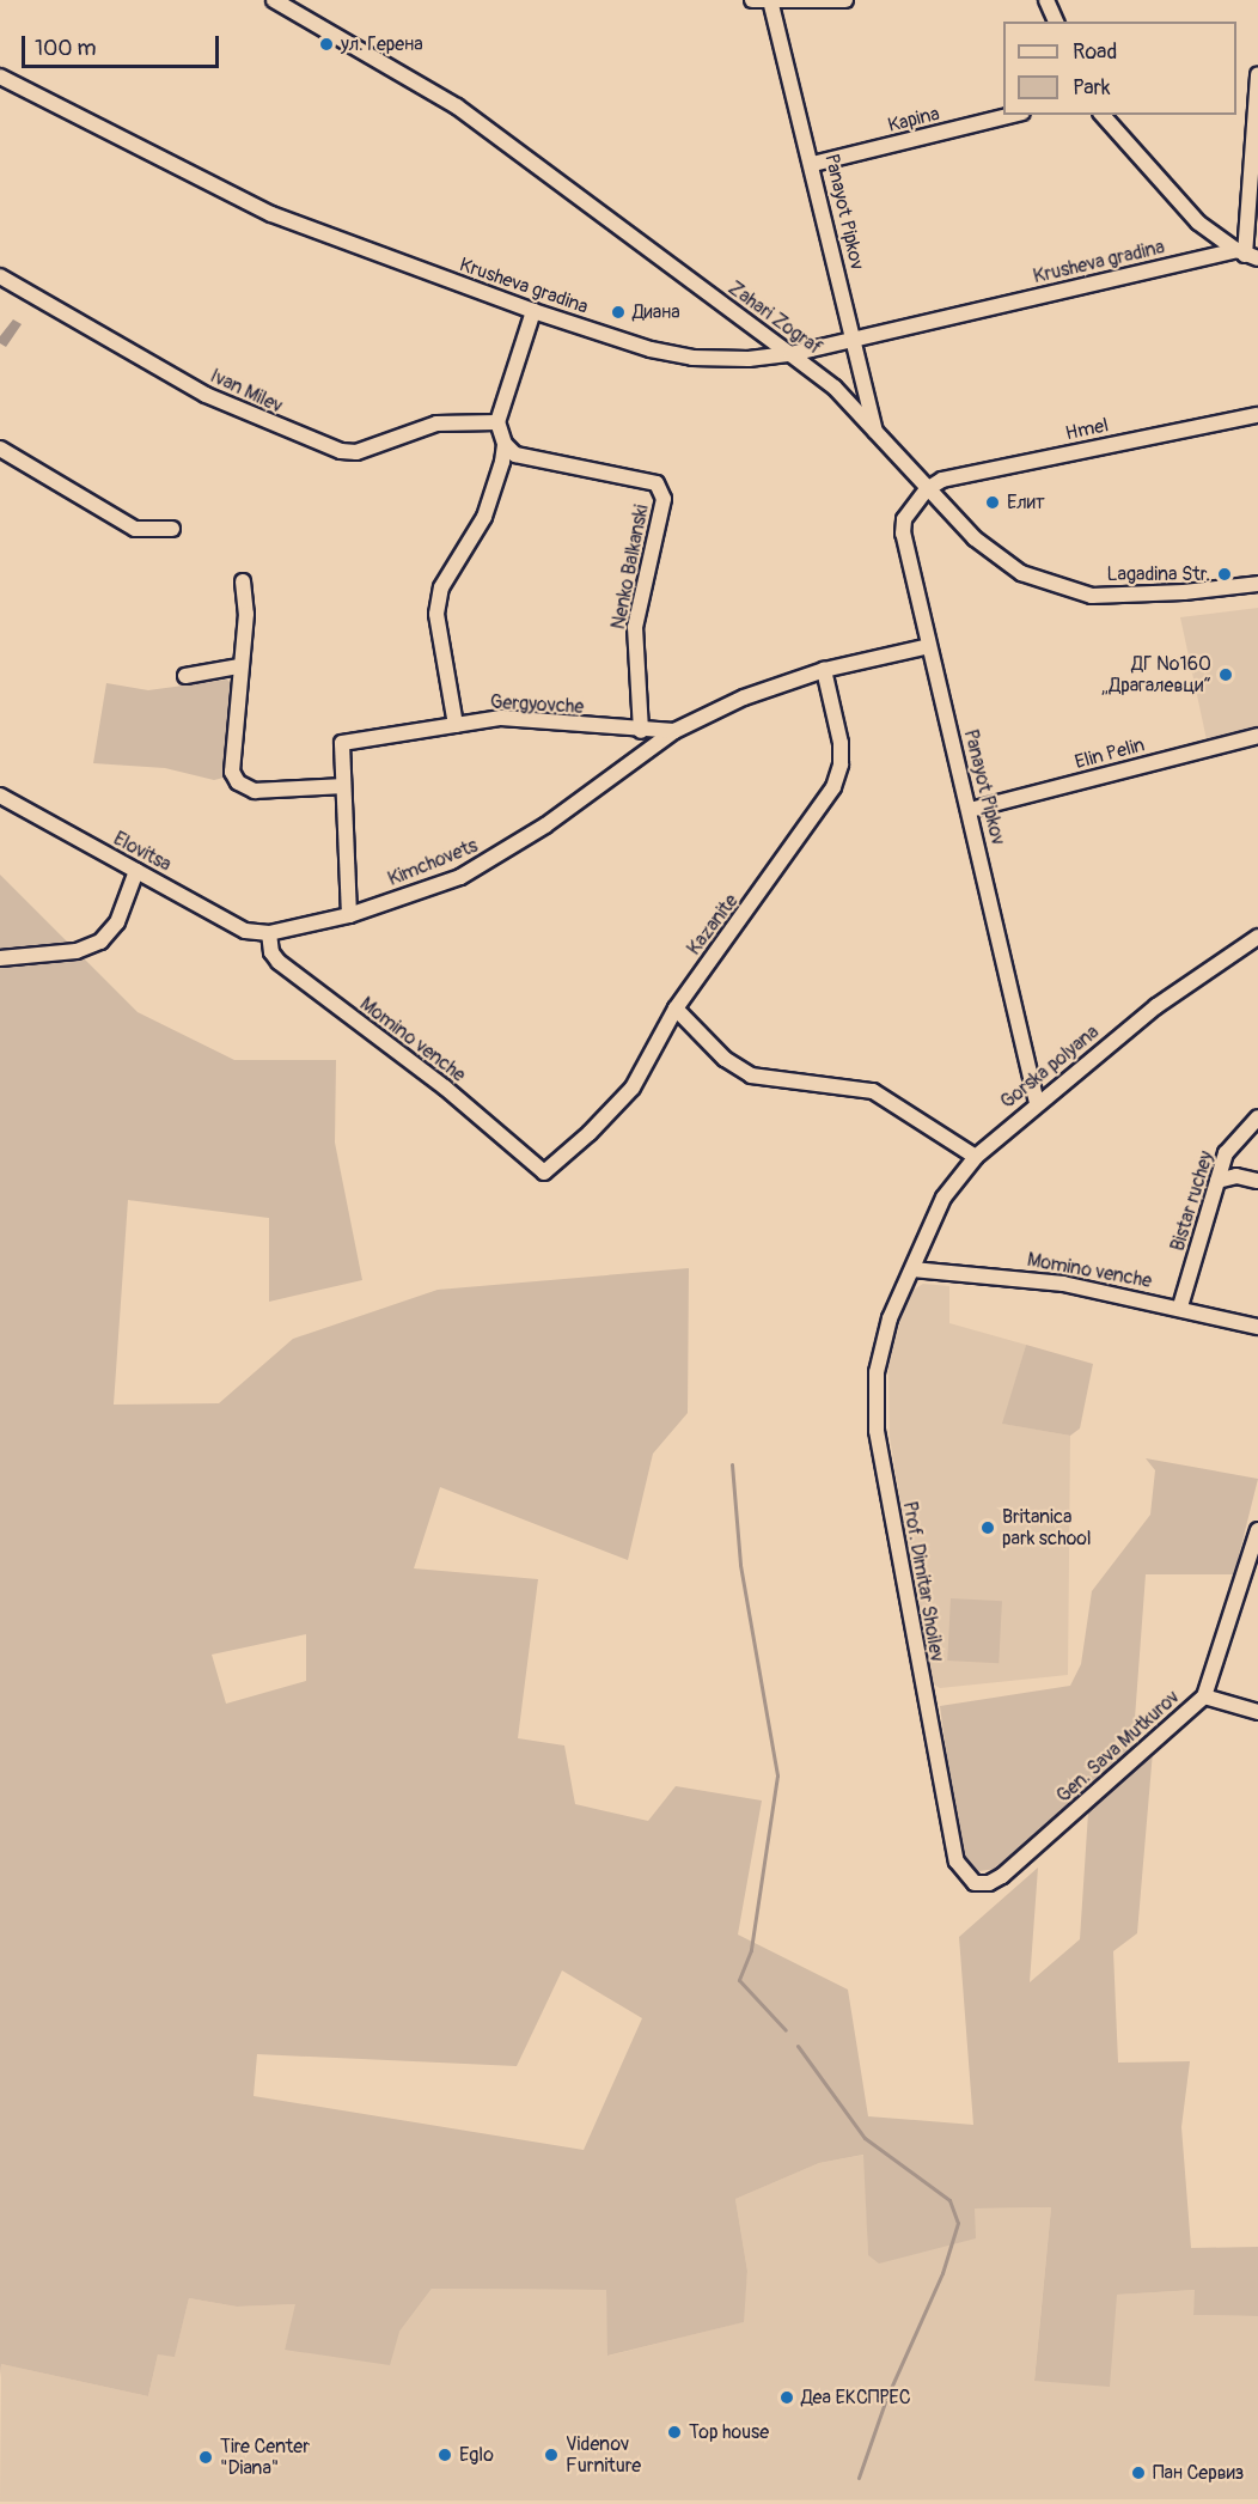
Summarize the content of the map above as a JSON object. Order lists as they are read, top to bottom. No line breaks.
{"streets":{"street":["Kapina","Panayot Pipkov","Krusheva gradina","Zahari Zograf","Ivan Milev","Hmel","Nenko Balkanski","Gergyovche","Elin Pelin","Elovitsa","Kimchovets","Kazanite","Momino venche","Gorska polyana","Bistar ruchey","Prof. Dimitar Shoilev","Gen. Sava Mutkurov"]},"crossings":[["Kapina","Panayot Pipkov"],["Panayot Pipkov","Krusheva gradina"],["Panayot Pipkov","Zahari Zograf"],["Panayot Pipkov","Hmel"],["Panayot Pipkov","Elin Pelin"],["Panayot Pipkov","Kimchovets"],["Panayot Pipkov","Gorska polyana"],["Krusheva gradina","Zahari Zograf"],["Zahari Zograf","Hmel"],["Nenko Balkanski","Gergyovche"],["Gergyovche","Kimchovets"],["Elovitsa","Kimchovets"],["Elovitsa","Momino venche"],["Kimchovets","Kazanite"],["Kimchovets","Momino venche"],["Kazanite","Momino venche"],["Momino venche","Gorska polyana"],["Momino venche","Bistar ruchey"],["Momino venche","Prof. Dimitar Shoilev"],["Gorska polyana","Prof. Dimitar Shoilev"],["Prof. Dimitar Shoilev","Gen. Sava Mutkurov"]],"places":["ул. Герена","Диана","Елит","Lagadina Str.","ДГ №160 „Драгалевци“","Britanica park school","Деа ЕКСПРЕС","Top house","Eglo","Videnov Furniture","Tire Center \"Diana\"","Пан Сервиз"],"legend":["Road","Park"],"scale_bar":"100 m"}
